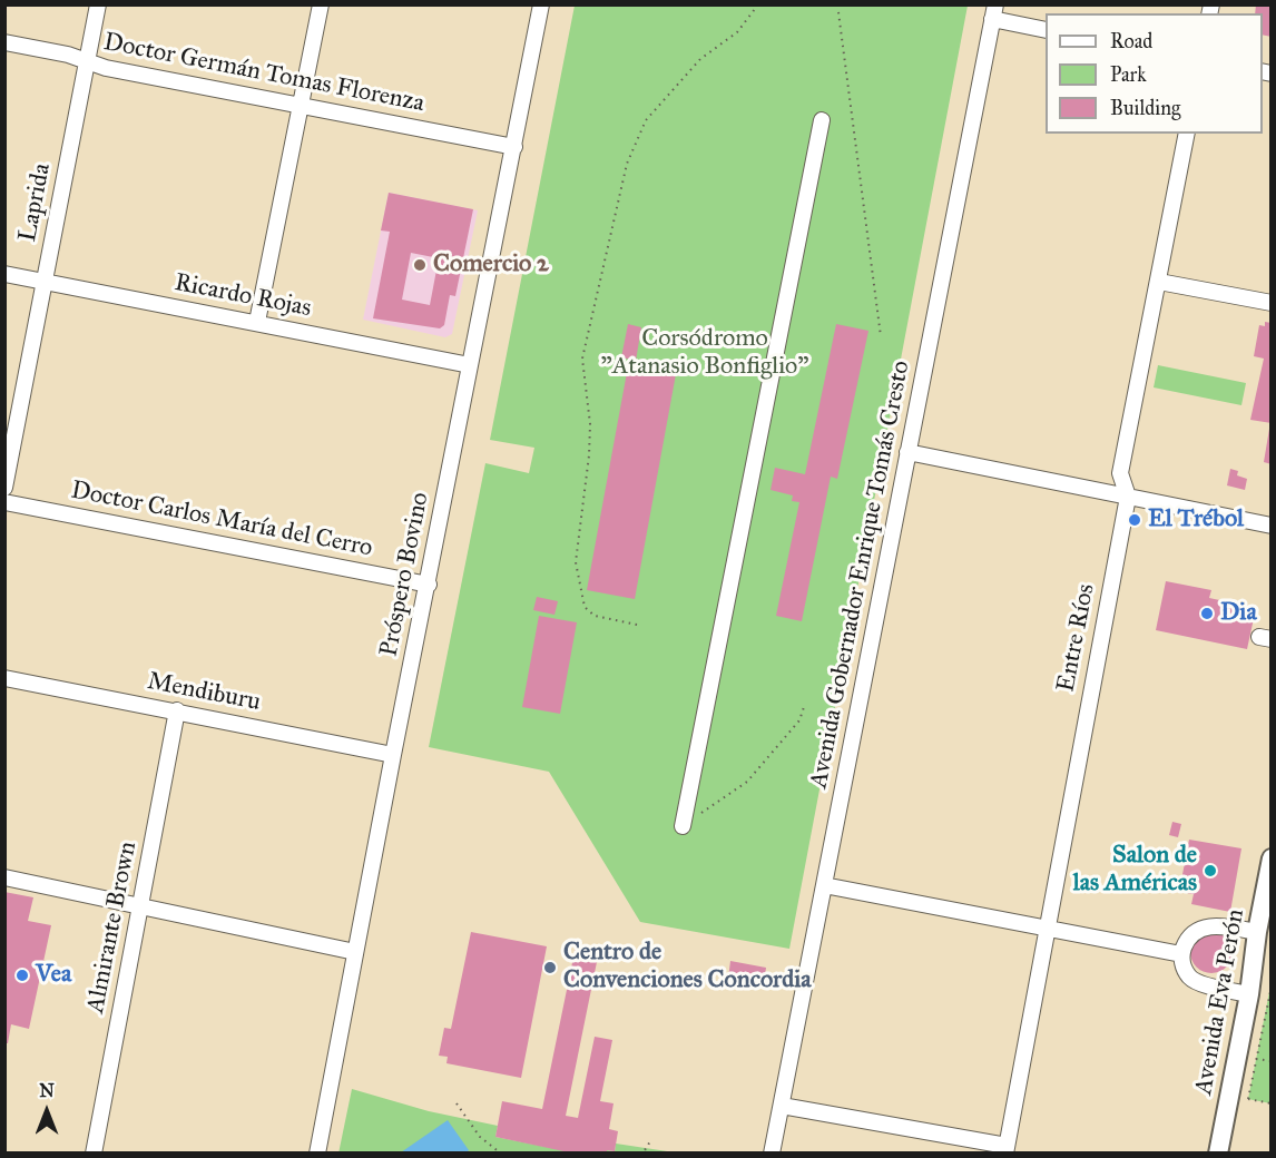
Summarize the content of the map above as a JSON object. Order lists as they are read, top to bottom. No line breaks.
{"streets":{"main road":["Avenida Eva Perón"],"street":["Doctor Germán Tomas Florenza","Laprida","Ricardo Rojas","Doctor Carlos María del Cerro","Próspero Bovino","Avenida Gobernador Enrique Tomás Cresto","Entre Ríos","Mendiburu","Almirante Brown"]},"crossings":[["Doctor Germán Tomas Florenza","Laprida"],["Doctor Germán Tomas Florenza","Próspero Bovino"],["Laprida","Ricardo Rojas"],["Ricardo Rojas","Próspero Bovino"],["Doctor Carlos María del Cerro","Próspero Bovino"],["Próspero Bovino","Mendiburu"],["Mendiburu","Almirante Brown"]],"parks":["Corsódromo \"Atanasio Bonfiglio\""],"places":["Comercio 2","El Trébol","Dia","Salon de las Américas","Centro de Convenciones Concordia","Vea"],"legend":["Road","Park","Building"],"north":"top"}
